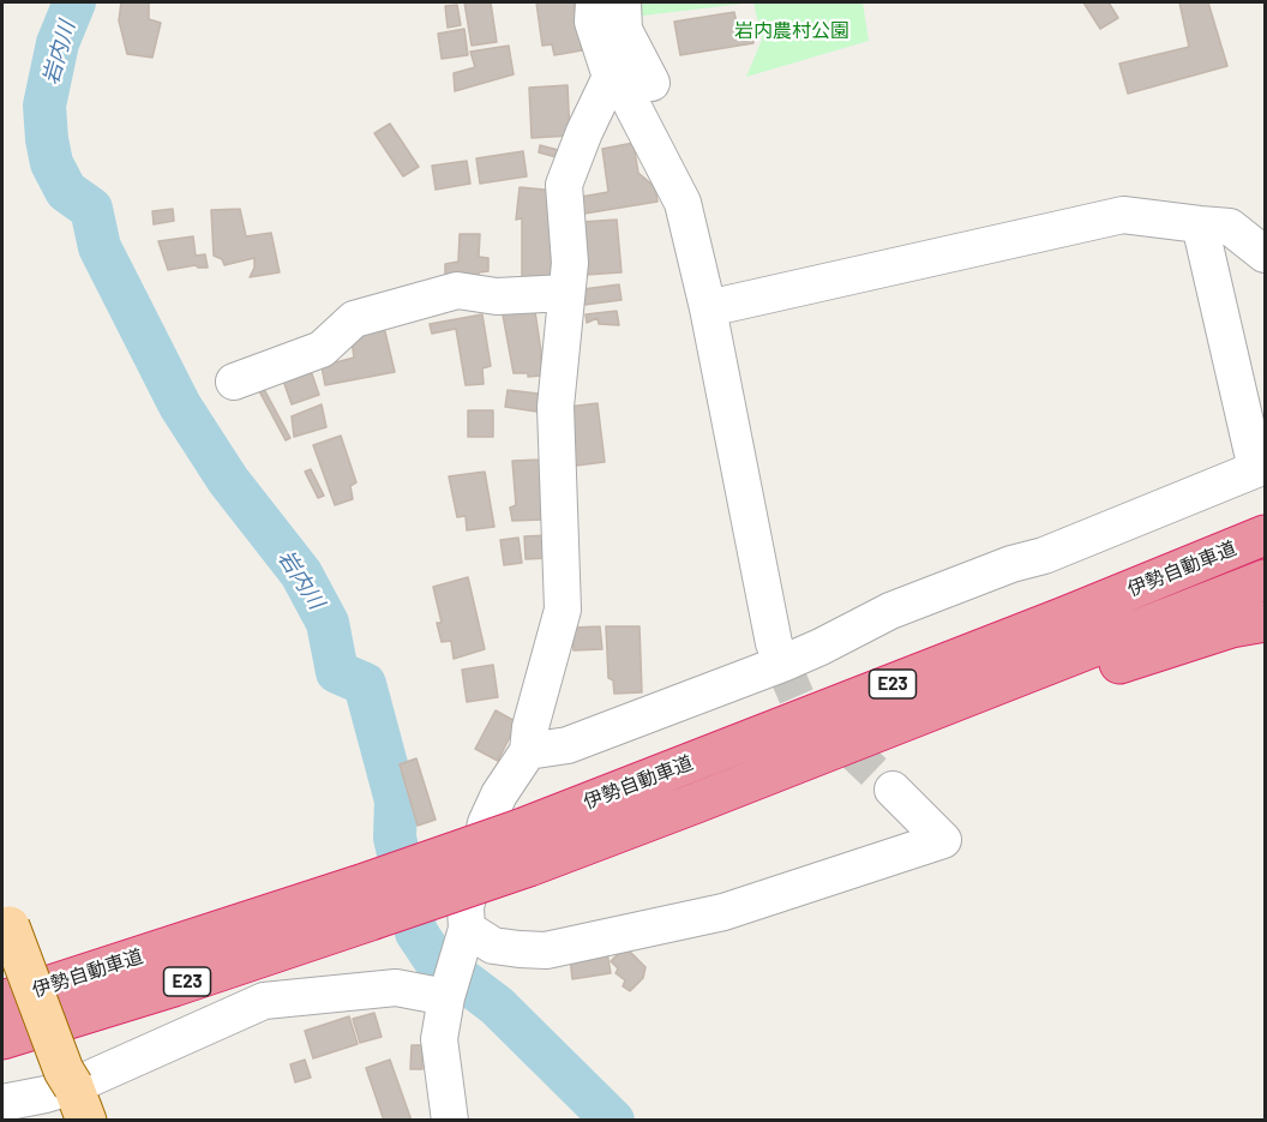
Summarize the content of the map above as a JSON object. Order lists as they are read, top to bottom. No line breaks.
{"streets":{"highway":["伊勢自動車道","E23"]},"water":["岩内川"],"parks":["岩内農村公園"]}
